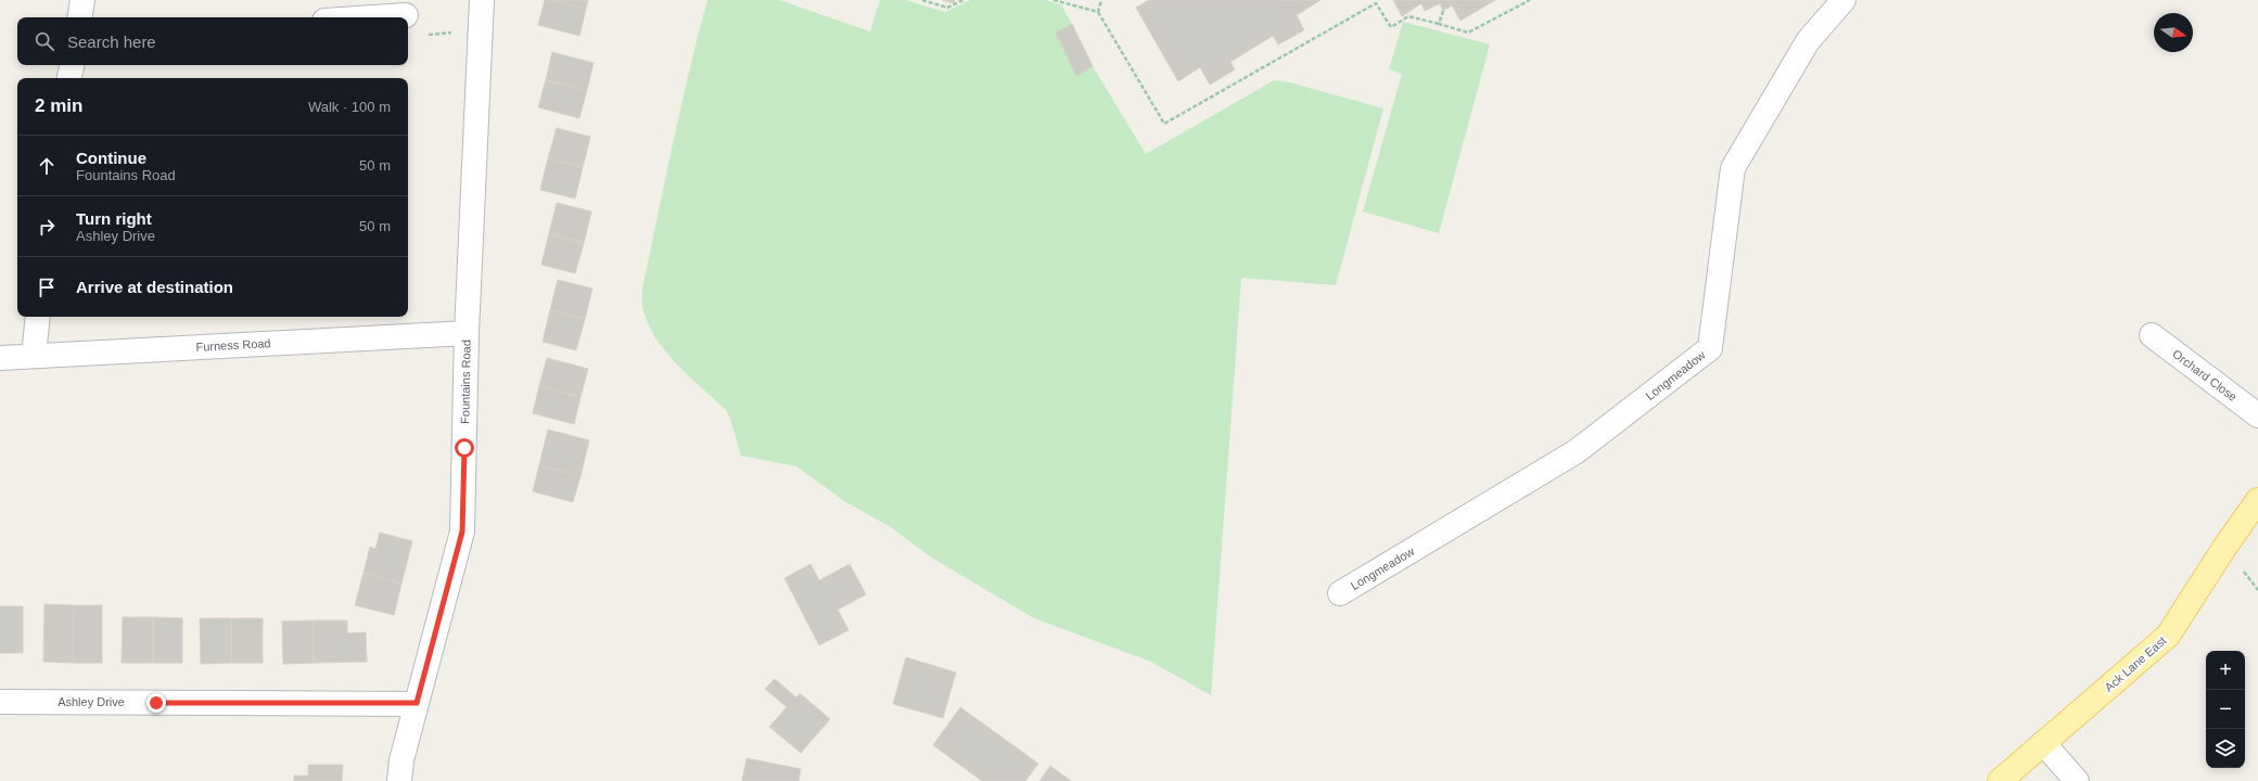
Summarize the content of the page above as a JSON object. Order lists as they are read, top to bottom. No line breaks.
{"streets":{"main road":["Ack Lane East"],"street":["Furness Road","Longmeadow","Orchard Close","Fountains Road","Ashley Drive"]},"crossings":[["Furness Road","Fountains Road"],["Fountains Road","Ashley Drive"]],"north":"right","page":{"search":"Search here","heading":["2 min","Walk · 100 m"],"list":[["Continue","Fountains Road","50 m"],["Turn right","Ashley Drive","50 m"],"Arrive at destination"],"map_buttons":["+","−"]}}
